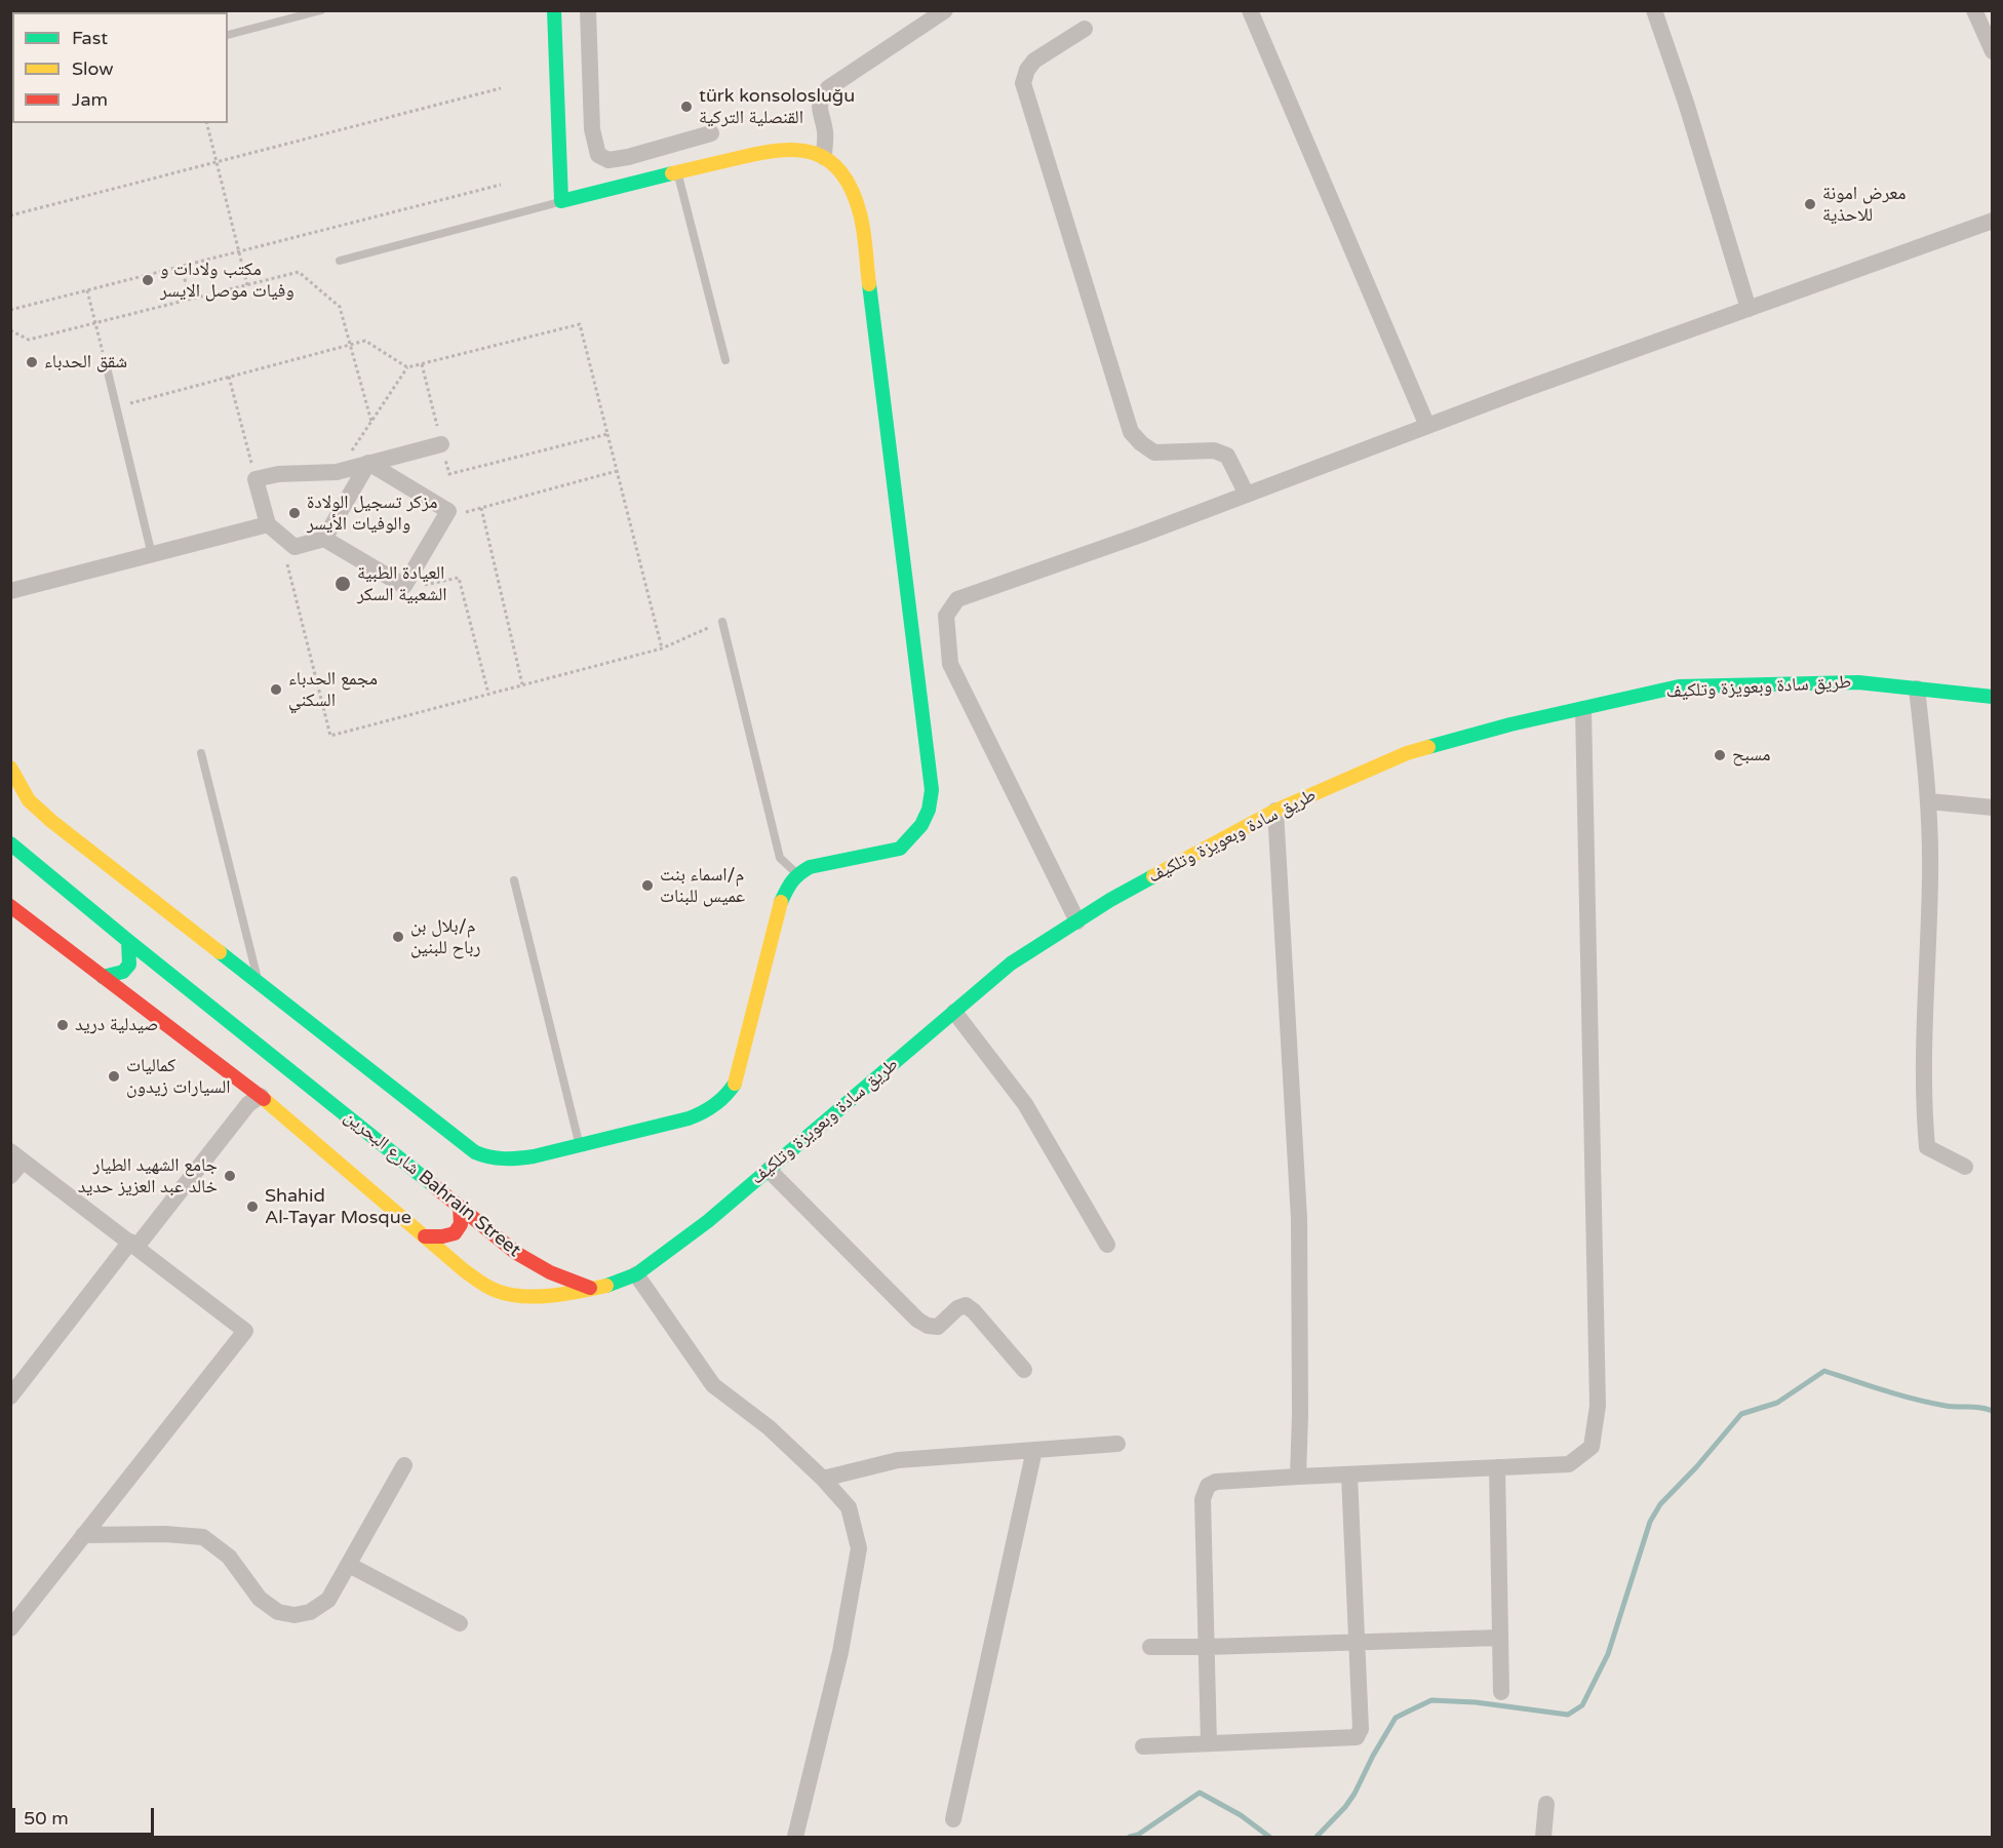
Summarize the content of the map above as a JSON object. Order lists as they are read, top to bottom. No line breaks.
{"streets":{"main road":["طريق سادة وبعويزة وتلكيف","شارع البحرين Bahrain Street"]},"crossings":[["طريق سادة وبعويزة وتلكيف","شارع البحرين Bahrain Street"]],"places":["türk konsolosluğu القنصلية التركية","معرض امونة للاحذية","مكتب ولادات و وفيات موصل الايسر","شقق الحدباء","مزكر تسجيل الولادة والوفيات الأيسر","العيادة الطبية الشعبية السكر","مجمع الحدباء السكني","مسبح","م/اسماء بنت عميس للبنات","م/بلال بن رباح للبنين","صيدلية دريد","كماليات السيارات زيدون","جامع الشهيد الطيار خالد عبد العزيز حديد","Shahid Al-Tayar Mosque"],"legend":["Fast","Slow","Jam"],"scale_bar":"50 m"}
